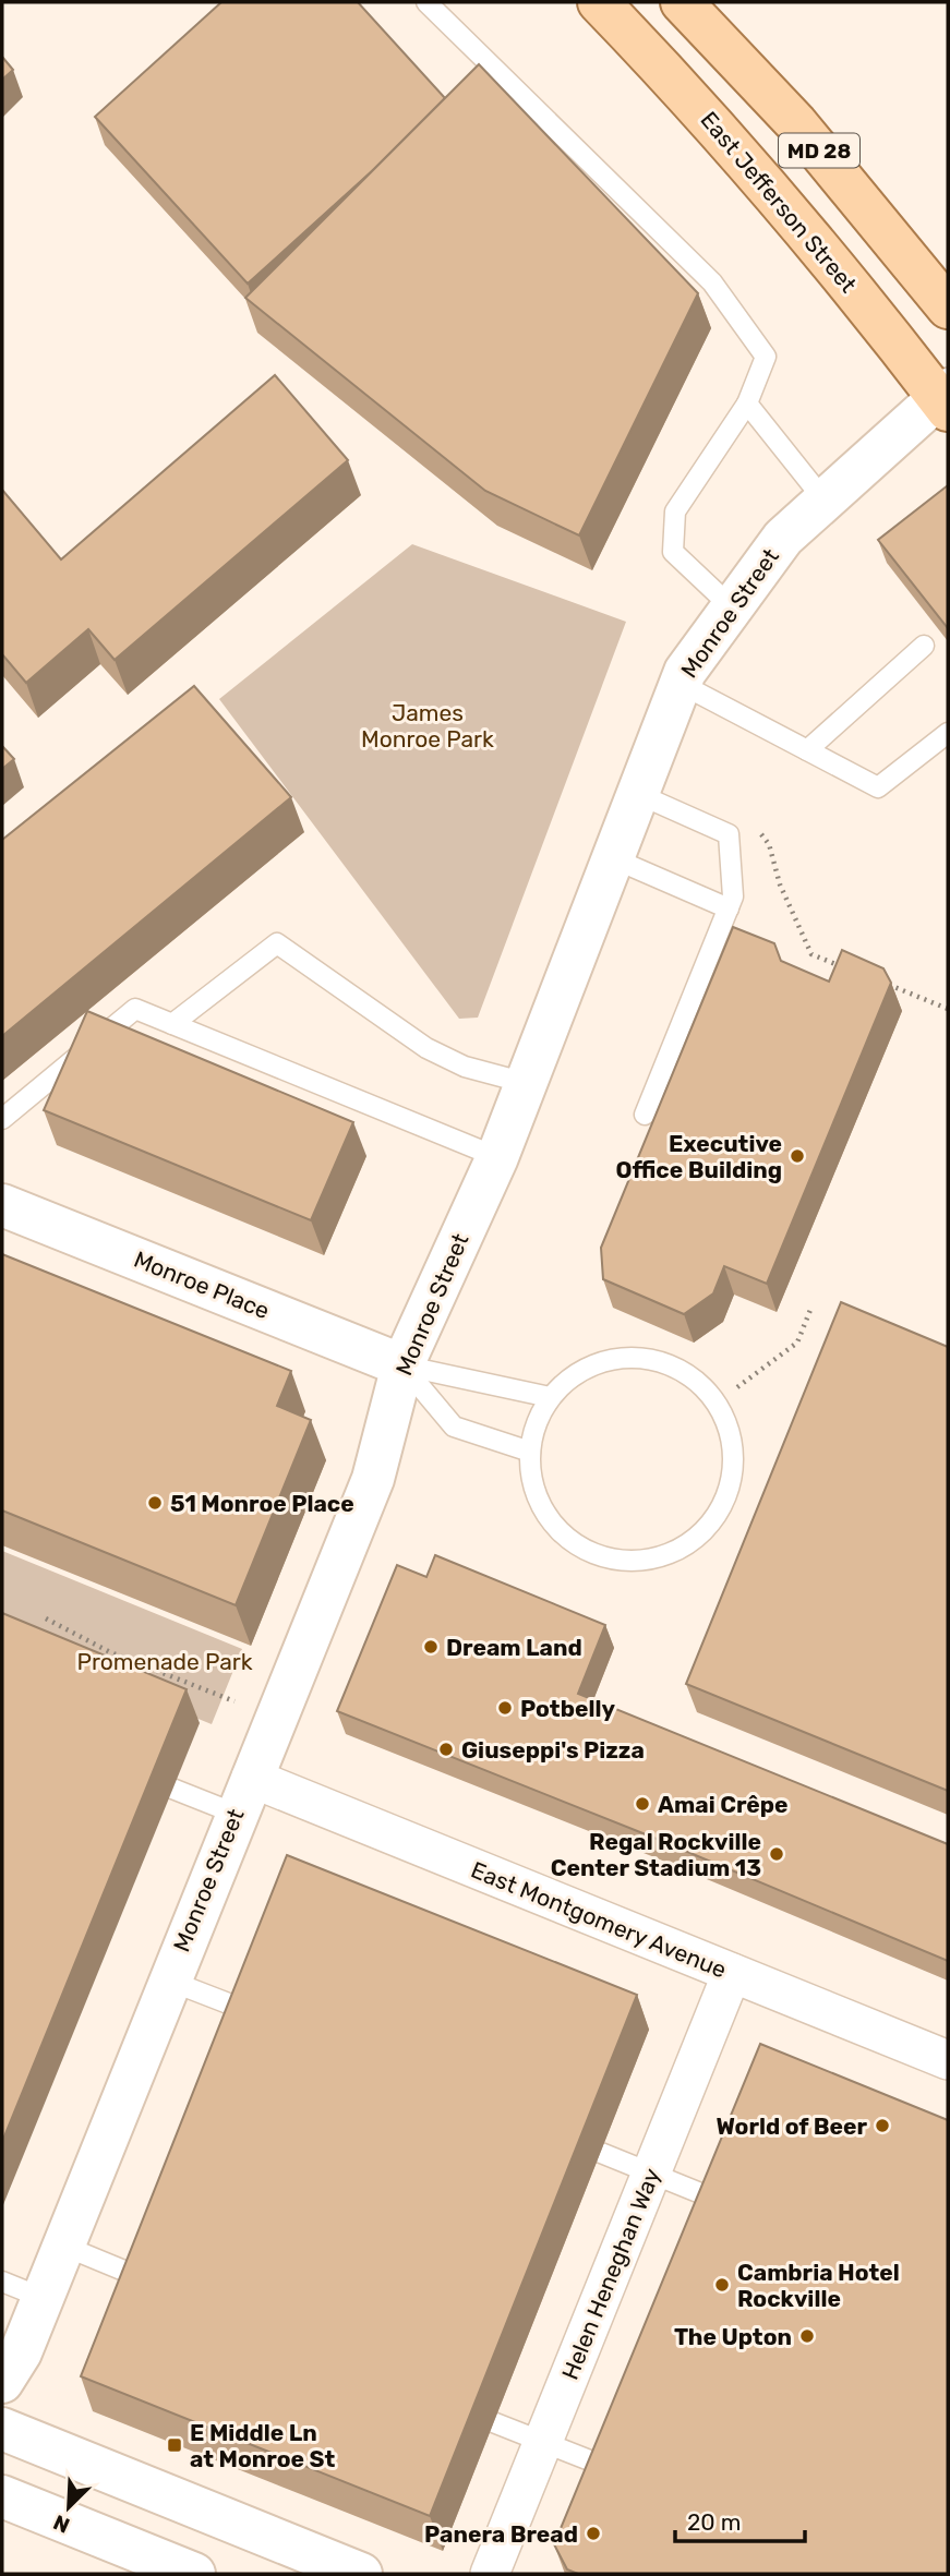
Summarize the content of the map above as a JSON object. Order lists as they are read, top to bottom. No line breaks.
{"streets":{"main road":["MD 28","East Jefferson Street"],"street":["Monroe Street","Monroe Place","East Montgomery Avenue","Helen Heneghan Way"]},"crossings":[["East Jefferson Street","Monroe Street"],["Monroe Street","Monroe Place"],["Monroe Street","East Montgomery Avenue"],["East Montgomery Avenue","Helen Heneghan Way"]],"parks":["James Monroe Park","Promenade Park"],"places":{"other":["Executive Office Building","51 Monroe Place","Dream Land","Potbelly","Giuseppi's Pizza","Amai Crêpe","Regal Rockville Center Stadium 13","World of Beer","Cambria Hotel Rockville","The Upton","Panera Bread"],"transit":["E Middle Ln at Monroe St"]},"scale_bar":"20 m","north":"bottom left"}
